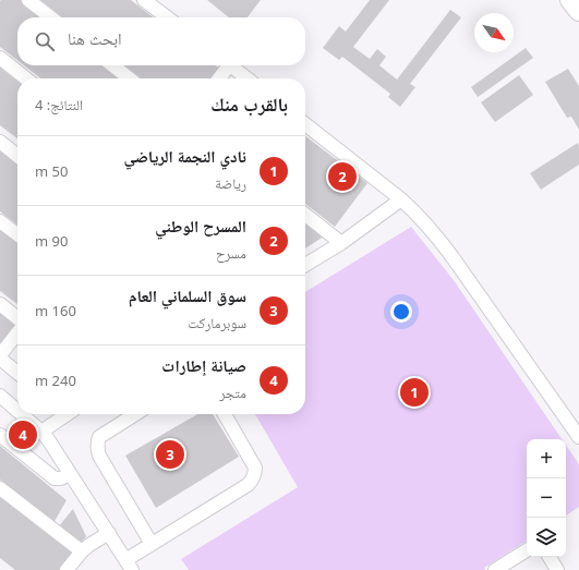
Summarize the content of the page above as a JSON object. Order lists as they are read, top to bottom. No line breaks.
{"north":"bottom right","page":{"search":"ابحث هنا","heading":["بالقرب منك","النتائج: 4"],"list":[{"mark":"1","name":"نادي النجمة الرياضي","note":"رياضة","value":"50 m"},{"mark":"2","name":"المسرح الوطني","note":"مسرح","value":"90 m"},{"mark":"3","name":"سوق السلماني العام","note":"سوبرماركت","value":"160 m"},{"mark":"4","name":"صيانة إطارات","note":"متجر","value":"240 m"}],"pins":["2","1","4","3"],"map_buttons":["+","−"]}}
